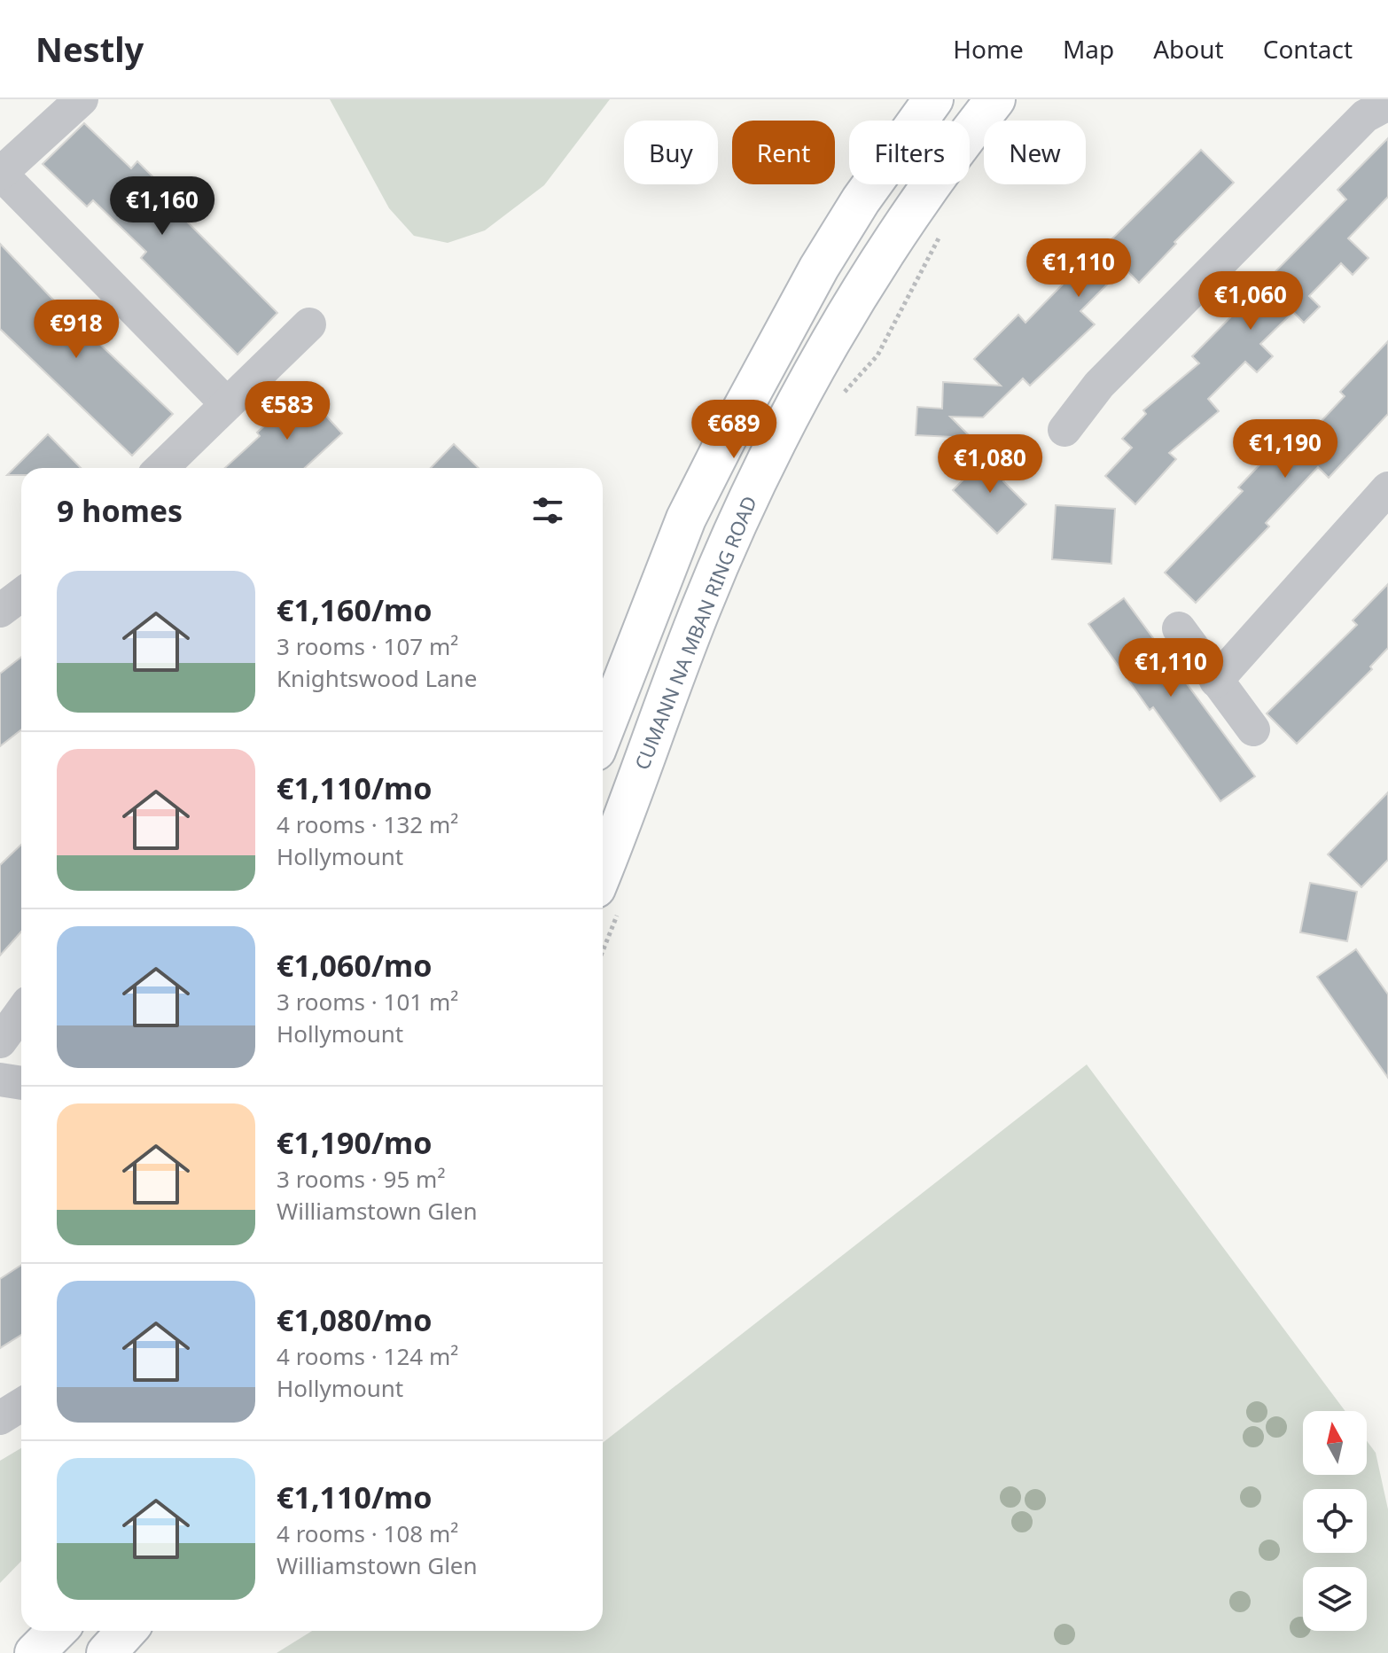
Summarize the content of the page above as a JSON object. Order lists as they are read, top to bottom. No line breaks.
{"streets":{"main road":["CUMANN NA MBAN RING ROAD"]},"north":"top","page":{"header":"Nestly","nav":["Home","Map","About","Contact"],"chip":["Buy","Rent","Filters","New"],"price":["€1,160","€1,110","€1,060","€918","€583","€689","€1,190","€1,080","€1,110"],"heading":"9 homes","list":[{"name":"€1,160/mo","note":"3 rooms · 107 m² · Knightswood Lane"},{"name":"€1,110/mo","note":"4 rooms · 132 m² · Hollymount"},{"name":"€1,060/mo","note":"3 rooms · 101 m² · Hollymount"},{"name":"€1,190/mo","note":"3 rooms · 95 m² · Williamstown Glen"},{"name":"€1,080/mo","note":"4 rooms · 124 m² · Hollymount"},{"name":"€1,110/mo","note":"4 rooms · 108 m² · Williamstown Glen"}]}}
